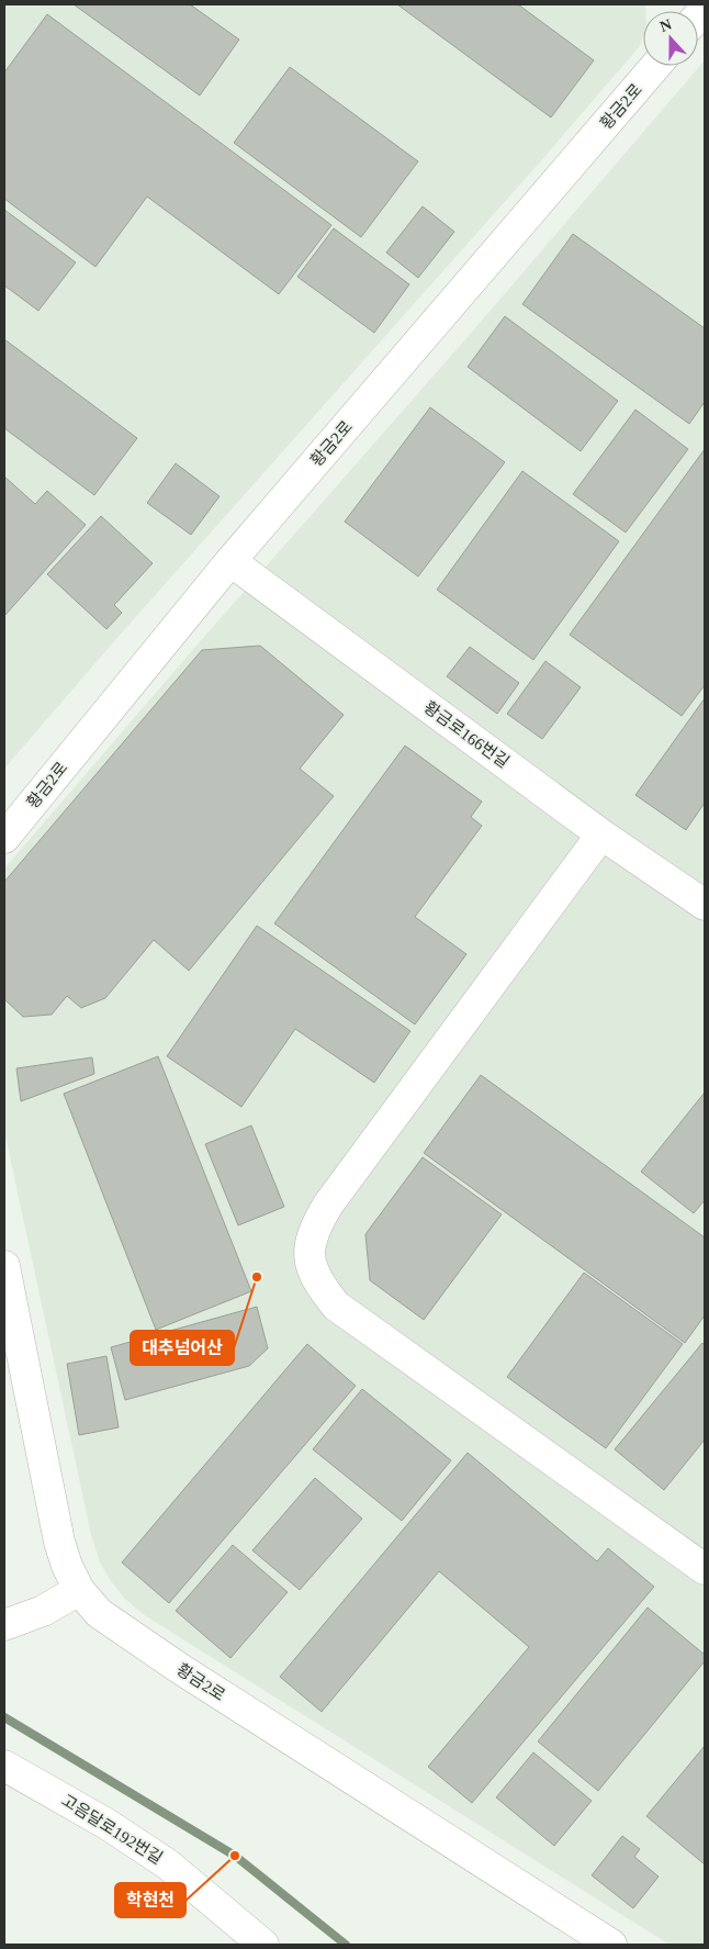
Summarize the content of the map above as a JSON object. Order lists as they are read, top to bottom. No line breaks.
{"streets":{"street":["황금2로","황금로166번길","고음달로192번길"]},"crossings":[["황금2로","황금로166번길"]],"places":["대추넘어산","학현천"],"north":"top"}
